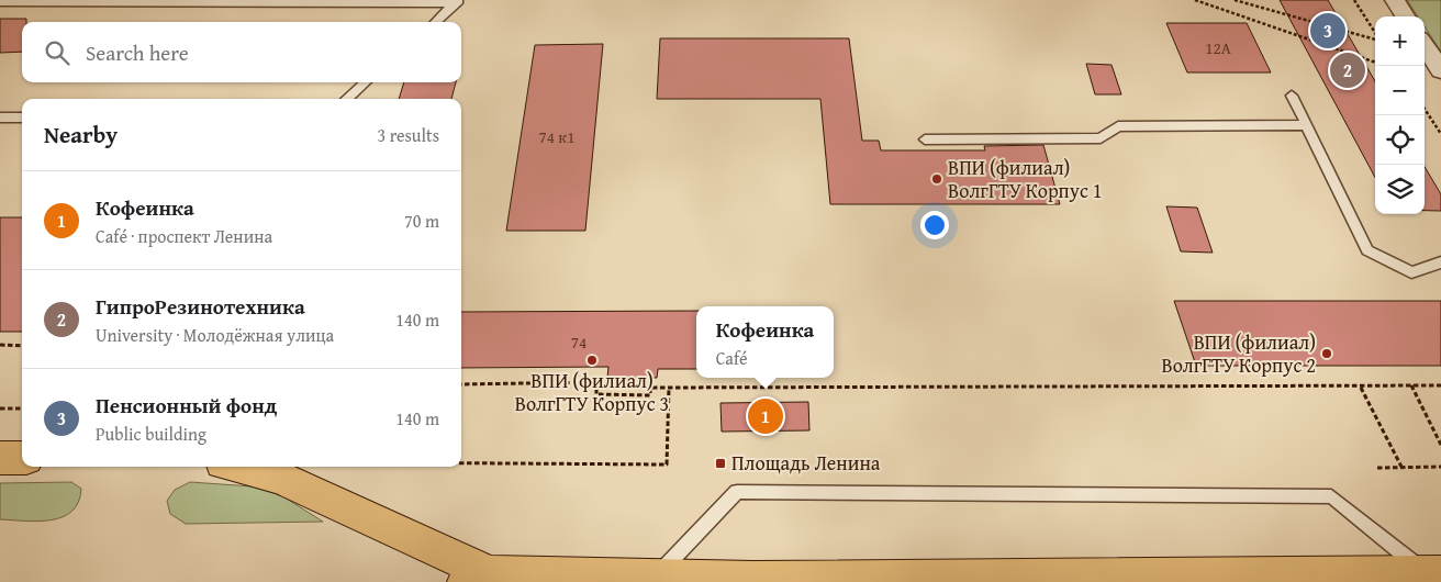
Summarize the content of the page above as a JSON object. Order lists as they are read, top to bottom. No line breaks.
{"places":{"other":["ВПИ (филиал) ВолгГТУ Корпус 1","ВПИ (филиал) ВолгГТУ Корпус 2","ВПИ (филиал) ВолгГТУ Корпус 3"],"transit":["Площадь Ленина"]},"house_numbers":["12А","74 к1","74"],"page":{"pins":["3","2","1"],"map_buttons":["+","−"],"search":"Search here","heading":["Nearby","3 results"],"list":[{"mark":"1","name":"Кофеинка","note":"Café · проспект Ленина","value":"70 m"},{"mark":"2","name":"ГипроРезинотехника","note":"University · Молодёжная улица","value":"140 m"},{"mark":"3","name":"Пенсионный фонд","note":"Public building","value":"140 m"}],"popup":["Кофеинка","Café"]}}
